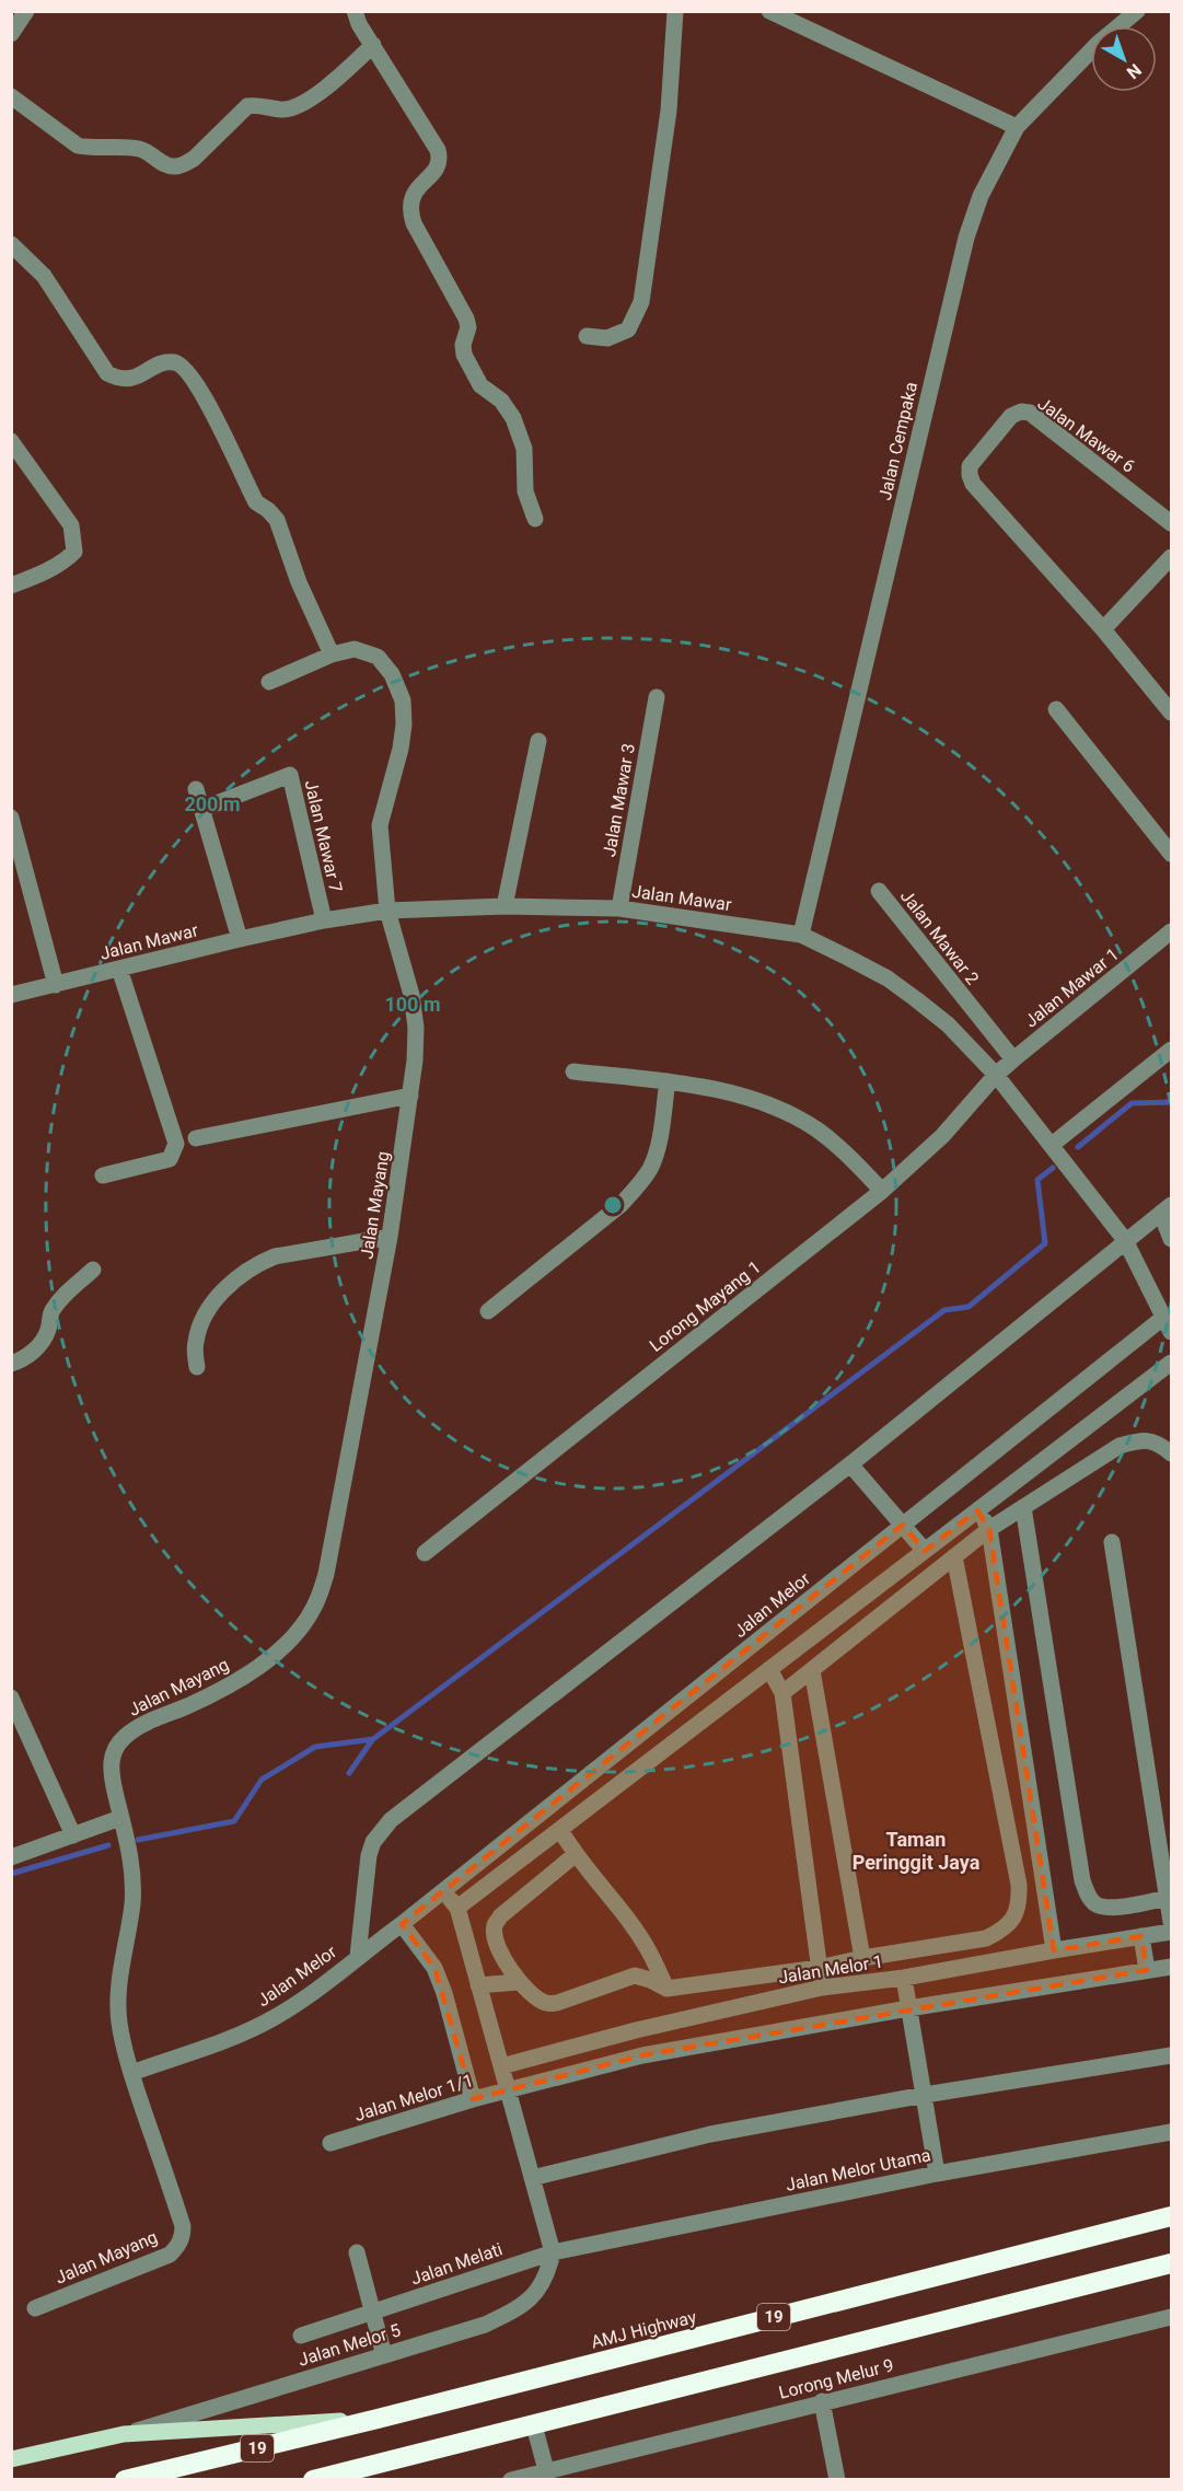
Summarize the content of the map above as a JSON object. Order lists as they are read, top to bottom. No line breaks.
{"streets":{"highway":["19","AMJ Highway"],"street":["Jalan Mawar 6","Jalan Cempaka","Jalan Mawar 3","Jalan Mawar 7","Jalan Mawar","Jalan Mawar 2","Jalan Mawar 1","Jalan Mayang","Lorong Mayang 1","Jalan Melor","Jalan Melor 1","Jalan Melor 1/1","Jalan Melor Utama","Jalan Melati","Jalan Melor 5","Lorong Melur 9"]},"crossings":[["Jalan Cempaka","Jalan Mawar"],["Jalan Mawar 3","Jalan Mawar"],["Jalan Mawar 7","Jalan Mawar"],["Jalan Mawar","Jalan Mawar 2"],["Jalan Mawar","Jalan Mawar 1"],["Jalan Mawar","Jalan Mayang"],["Jalan Mawar","Lorong Mayang 1"],["Jalan Mawar","Jalan Melor"],["Jalan Mawar 2","Jalan Mawar 1"],["Jalan Mawar 1","Lorong Mayang 1"],["Jalan Mayang","Jalan Melor"],["Jalan Melor Utama","Jalan Melati"],["Jalan Melor Utama","Jalan Melor 5"],["Jalan Melati","Jalan Melor 5"]],"districts":["Taman Peringgit Jaya"],"north":"bottom right","rings":["200 m","100 m"]}
